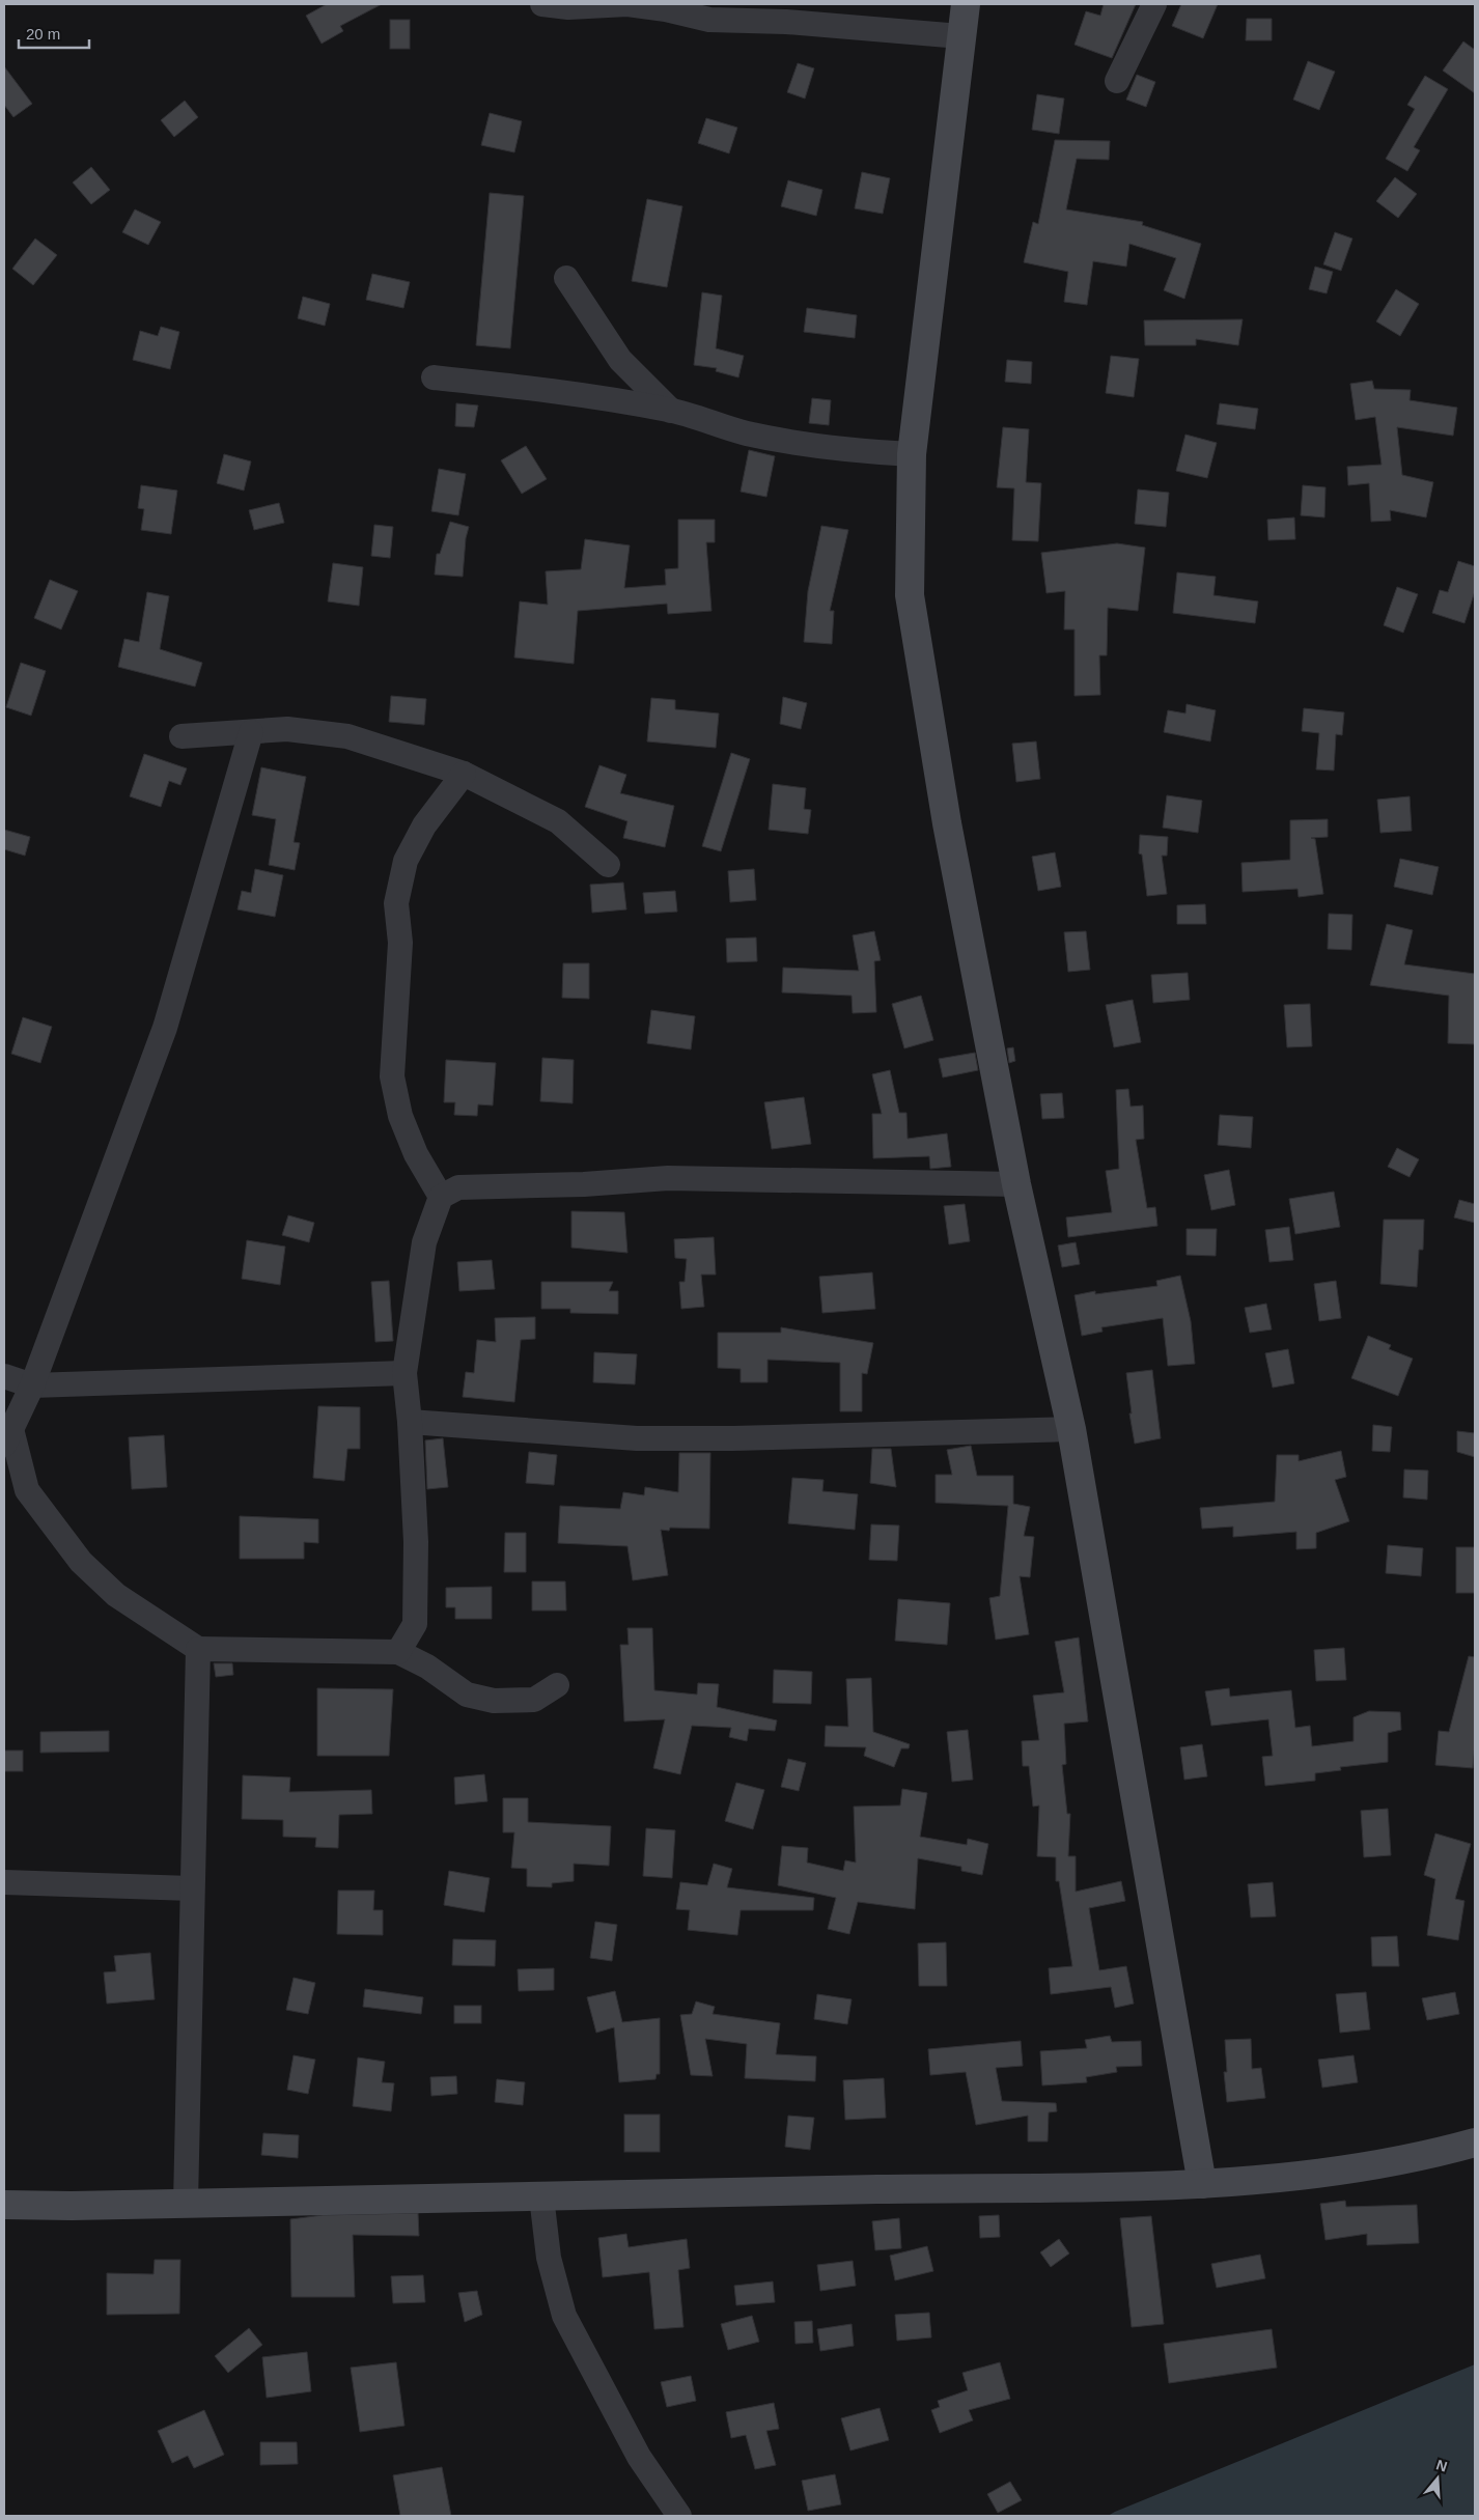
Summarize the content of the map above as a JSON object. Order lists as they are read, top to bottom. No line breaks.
{"scale_bar":"20 m","north":"top"}
